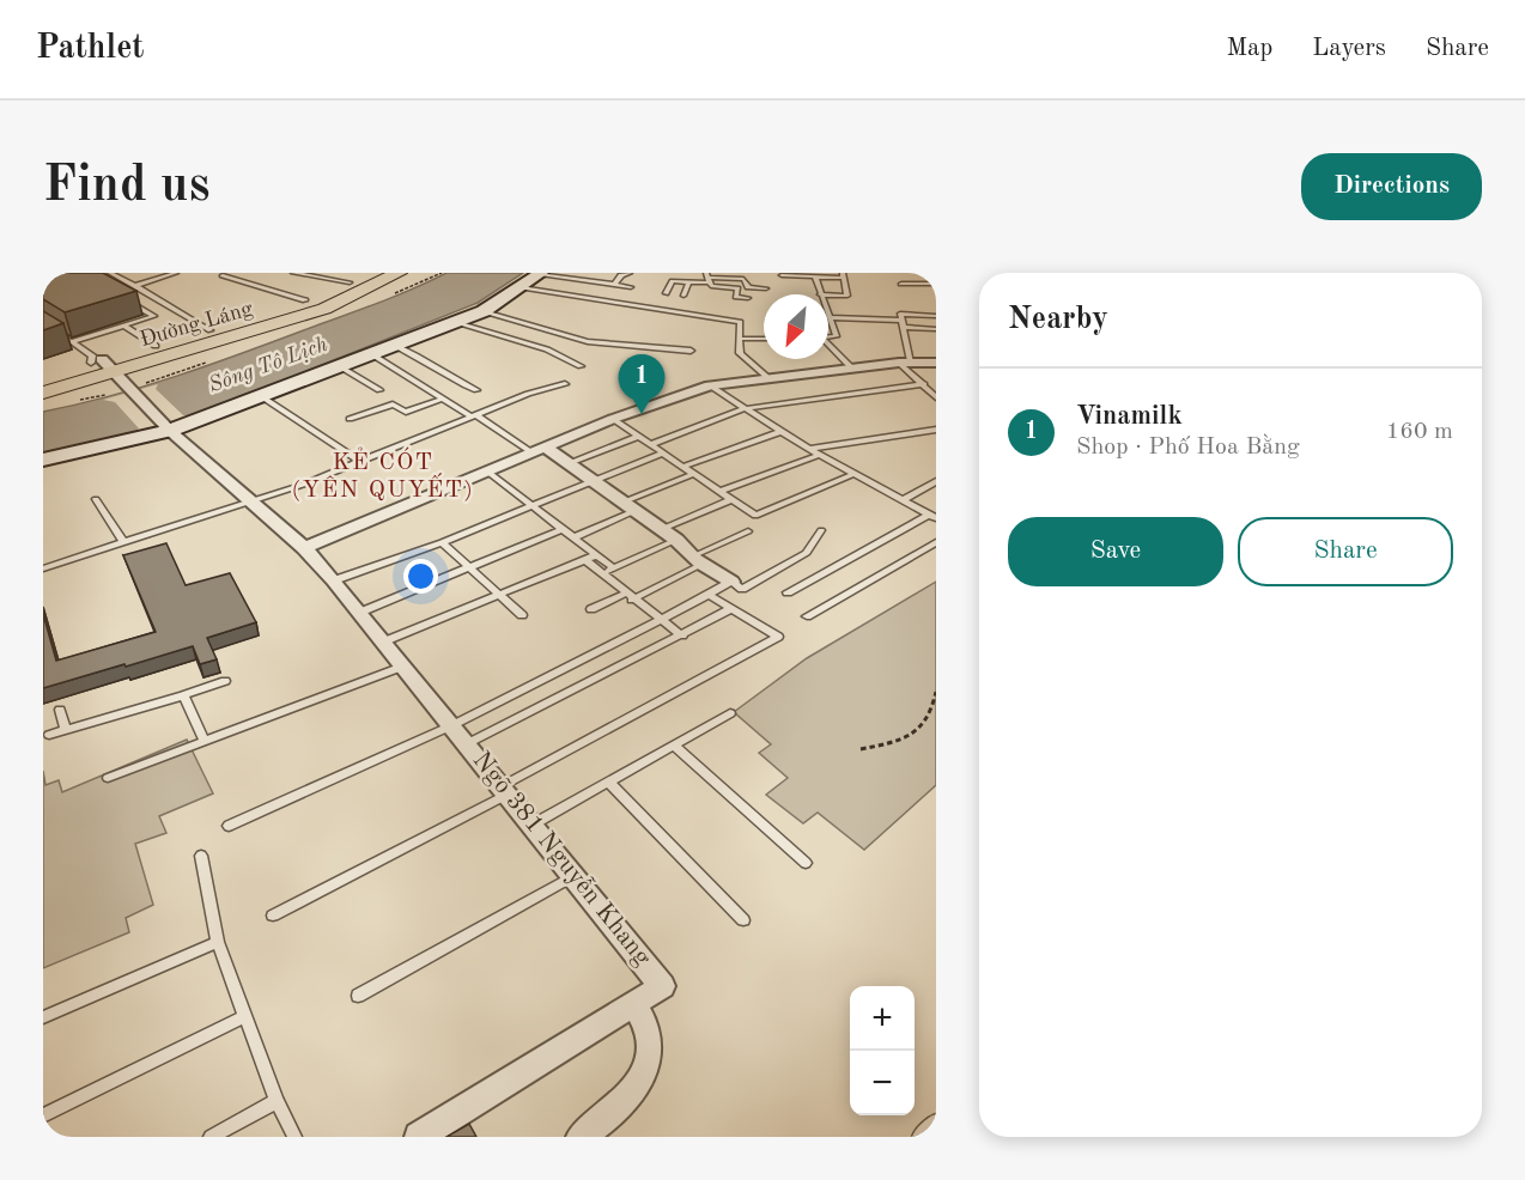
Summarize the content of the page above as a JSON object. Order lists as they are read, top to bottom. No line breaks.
{"streets":{"main road":["Đường Láng"],"street":["Ngõ 381 Nguyễn Khang"]},"crossings":[["Đường Láng","Ngõ 381 Nguyễn Khang"]],"districts":["KẺ CÓT (YÊN QUYẾT)"],"water":["Sông Tô Lịch"],"north":"bottom left","page":{"header":"Pathlet","nav":["Map","Layers","Share"],"buttons":["Directions",["Save","Share"]],"title":"Find us","heading":"Nearby","pins":"1","list":[{"mark":"1","name":"Vinamilk","note":"Shop · Phố Hoa Bằng","value":"160 m"}],"map_buttons":["+","−"]}}
